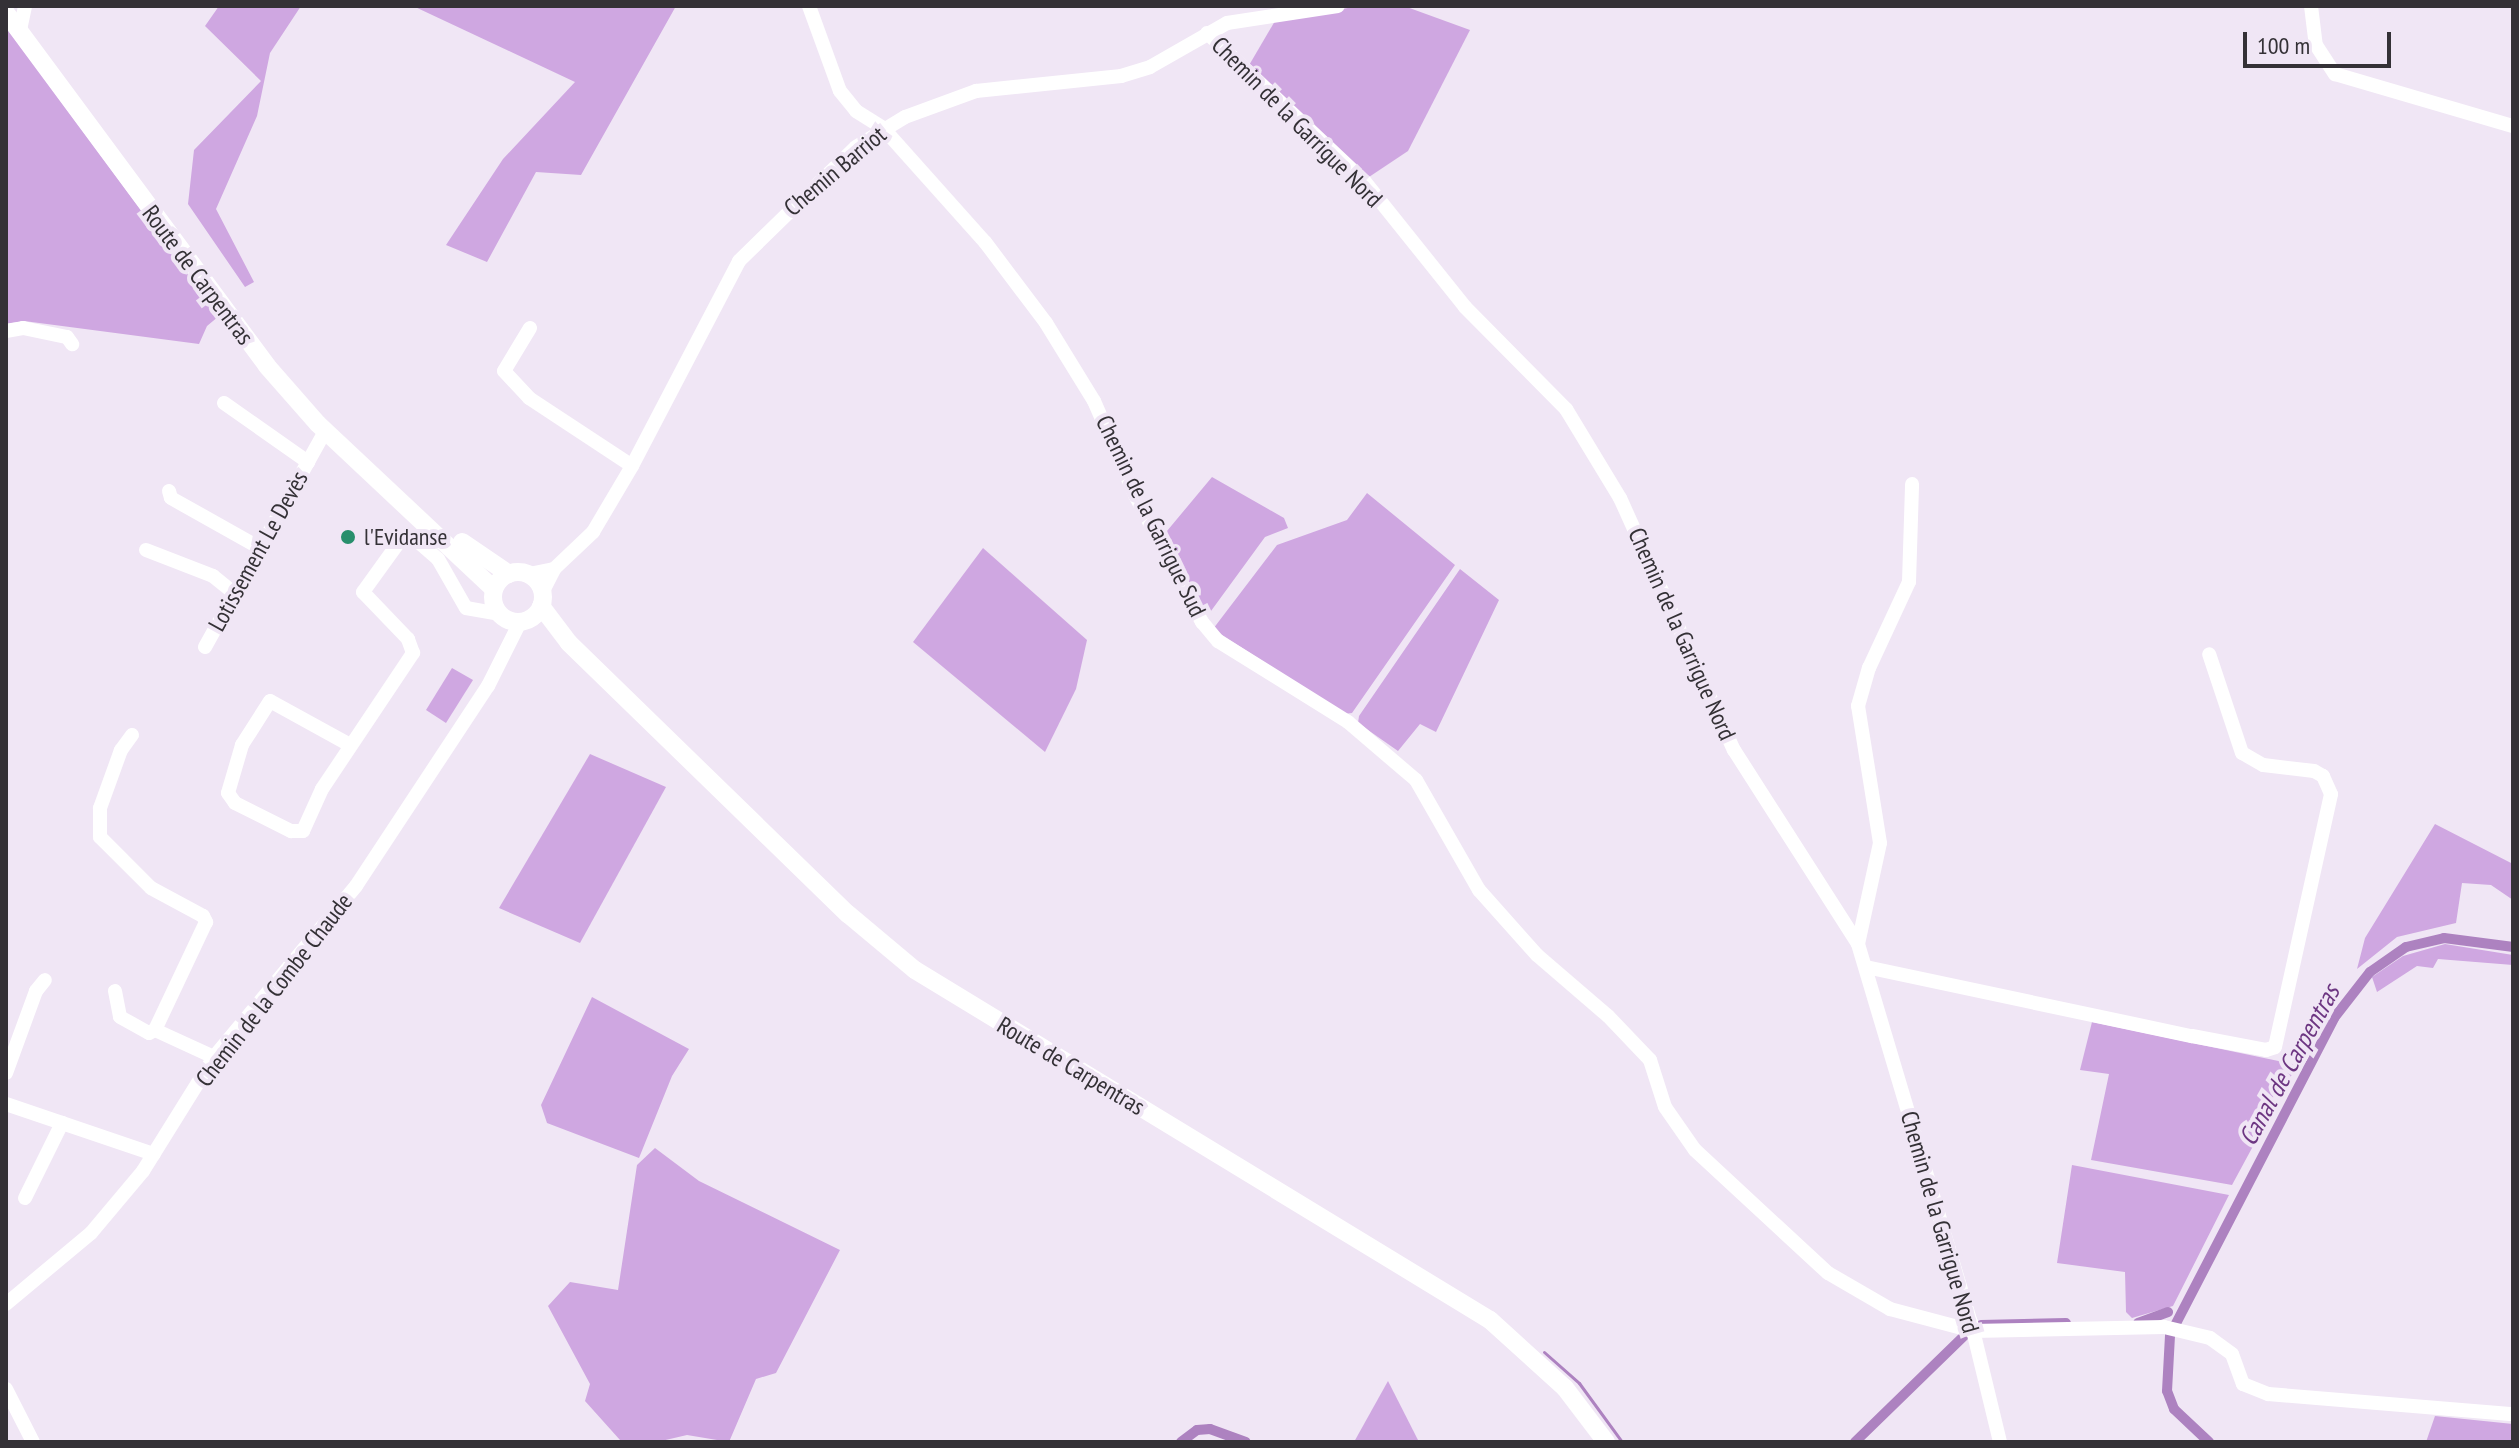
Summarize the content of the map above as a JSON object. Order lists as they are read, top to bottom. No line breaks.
{"streets":{"main road":["Route de Carpentras"],"street":["Chemin de la Garrigue Nord","Chemin Barriot","Chemin de la Garrigue Sud","Lotissement Le Devès","Chemin de la Combe Chaude"]},"crossings":[["Chemin de la Garrigue Nord","Chemin Barriot"],["Chemin de la Garrigue Nord","Chemin de la Garrigue Sud"],["Chemin Barriot","Route de Carpentras"],["Chemin Barriot","Chemin de la Garrigue Sud"],["Chemin Barriot","Chemin de la Combe Chaude"],["Route de Carpentras","Chemin de la Combe Chaude"]],"water":["Canal de Carpentras"],"places":["l'Evidanse"],"scale_bar":"100 m"}
